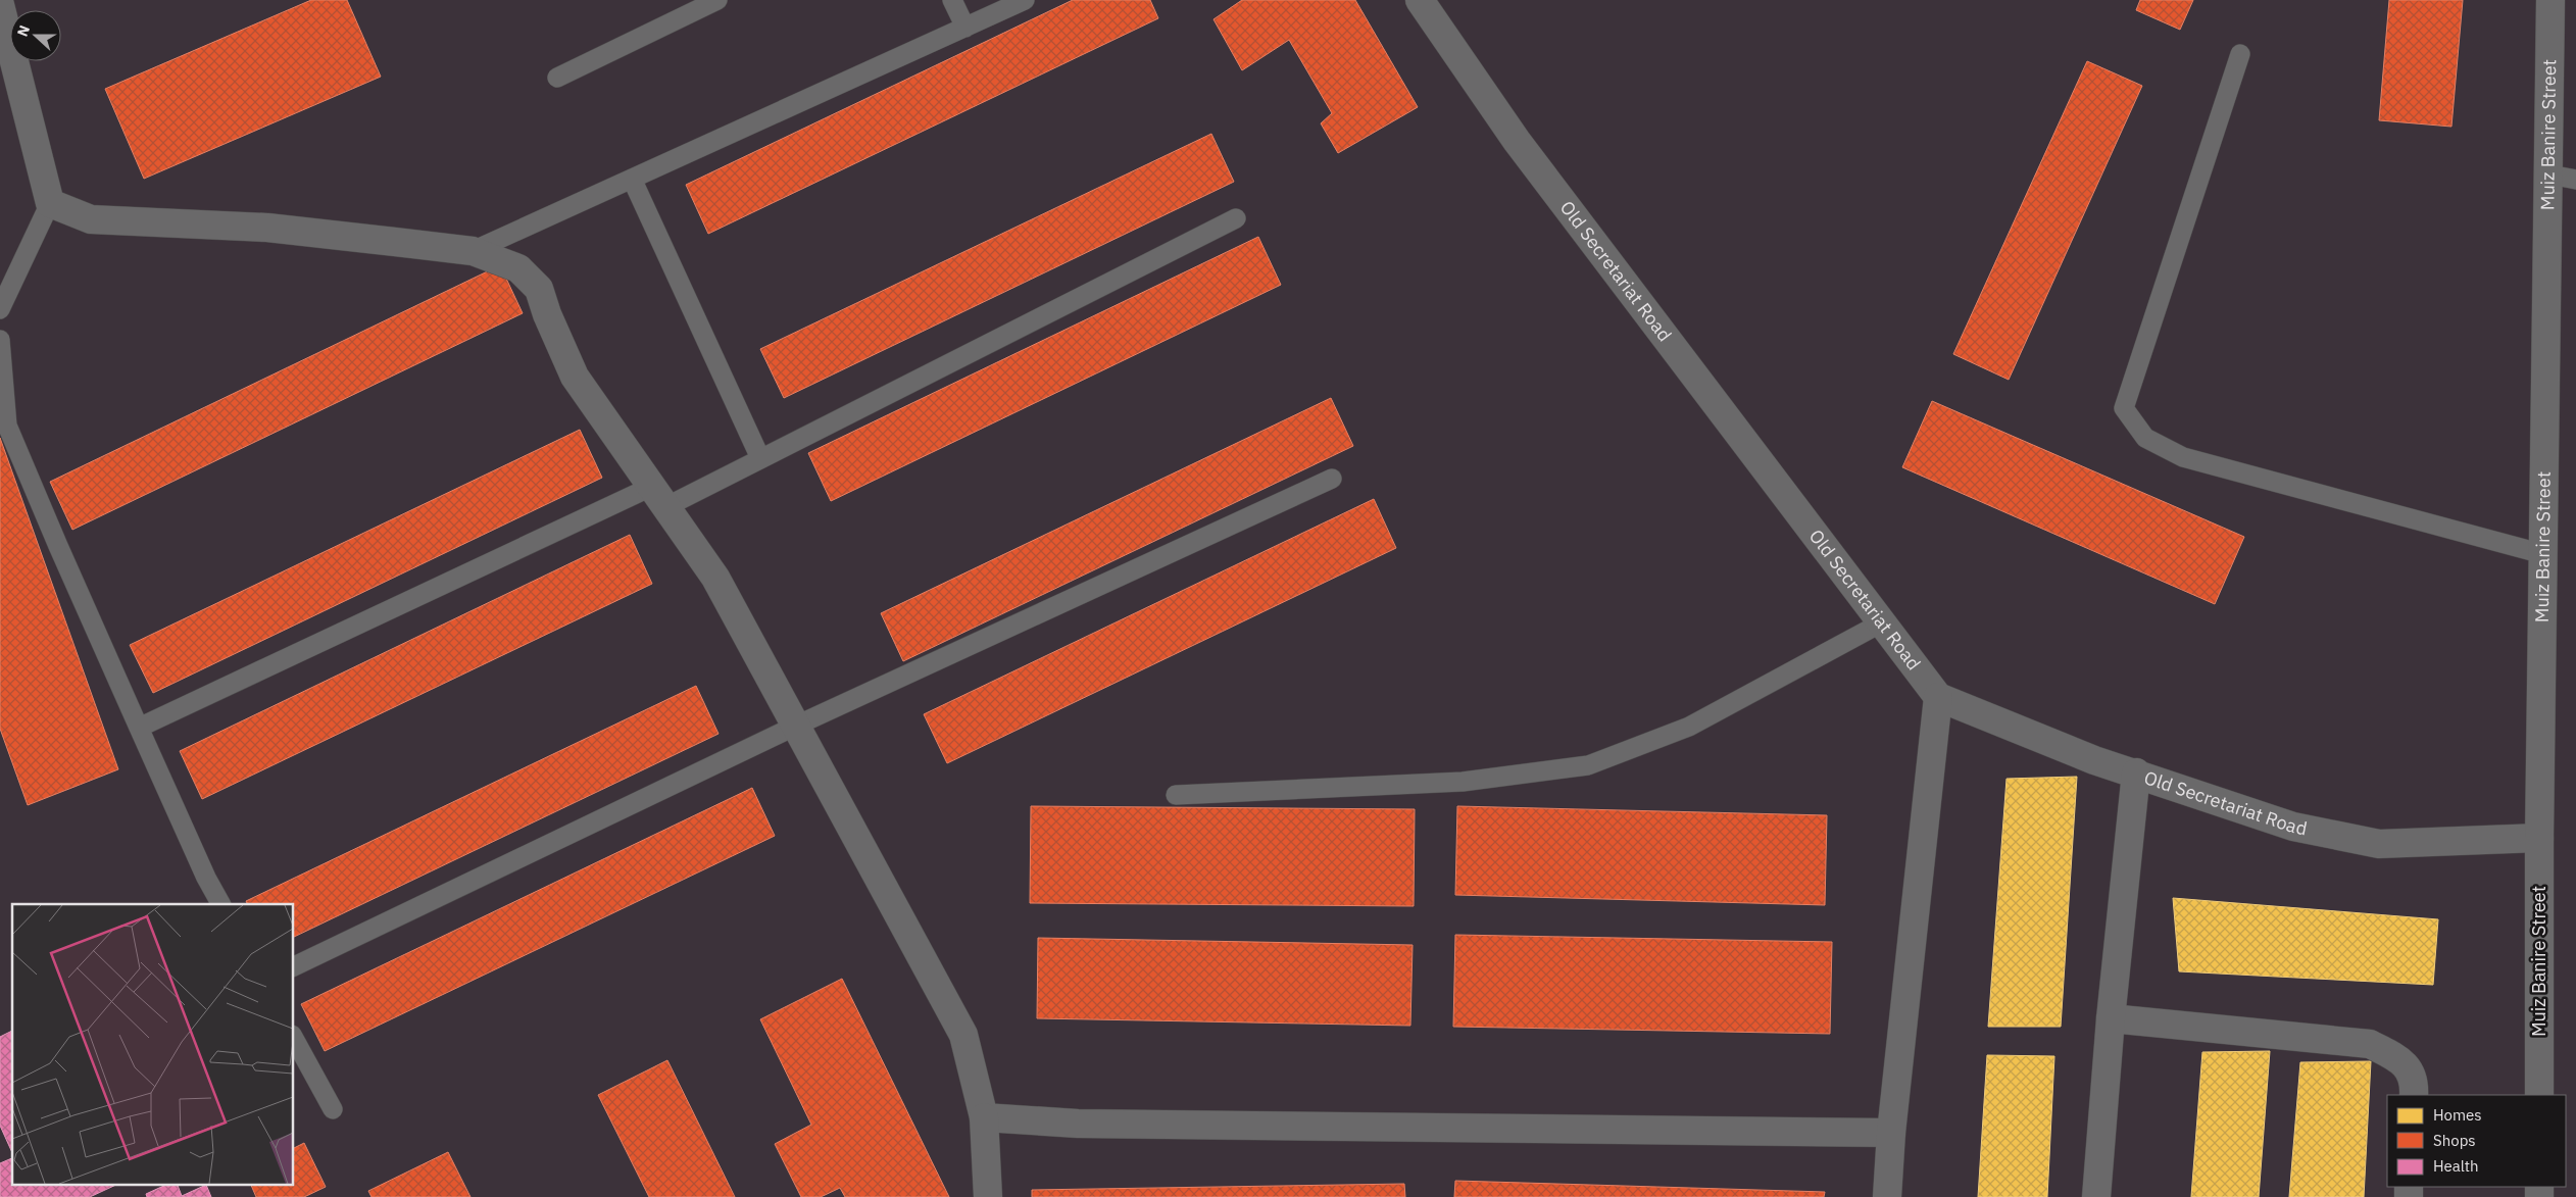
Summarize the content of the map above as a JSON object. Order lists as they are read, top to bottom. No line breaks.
{"streets":{"street":["Muiz Banire Street","Old Secretariat Road"]},"crossings":[["Muiz Banire Street","Old Secretariat Road"]],"legend":["Homes","Shops","Health"],"north":"left"}
